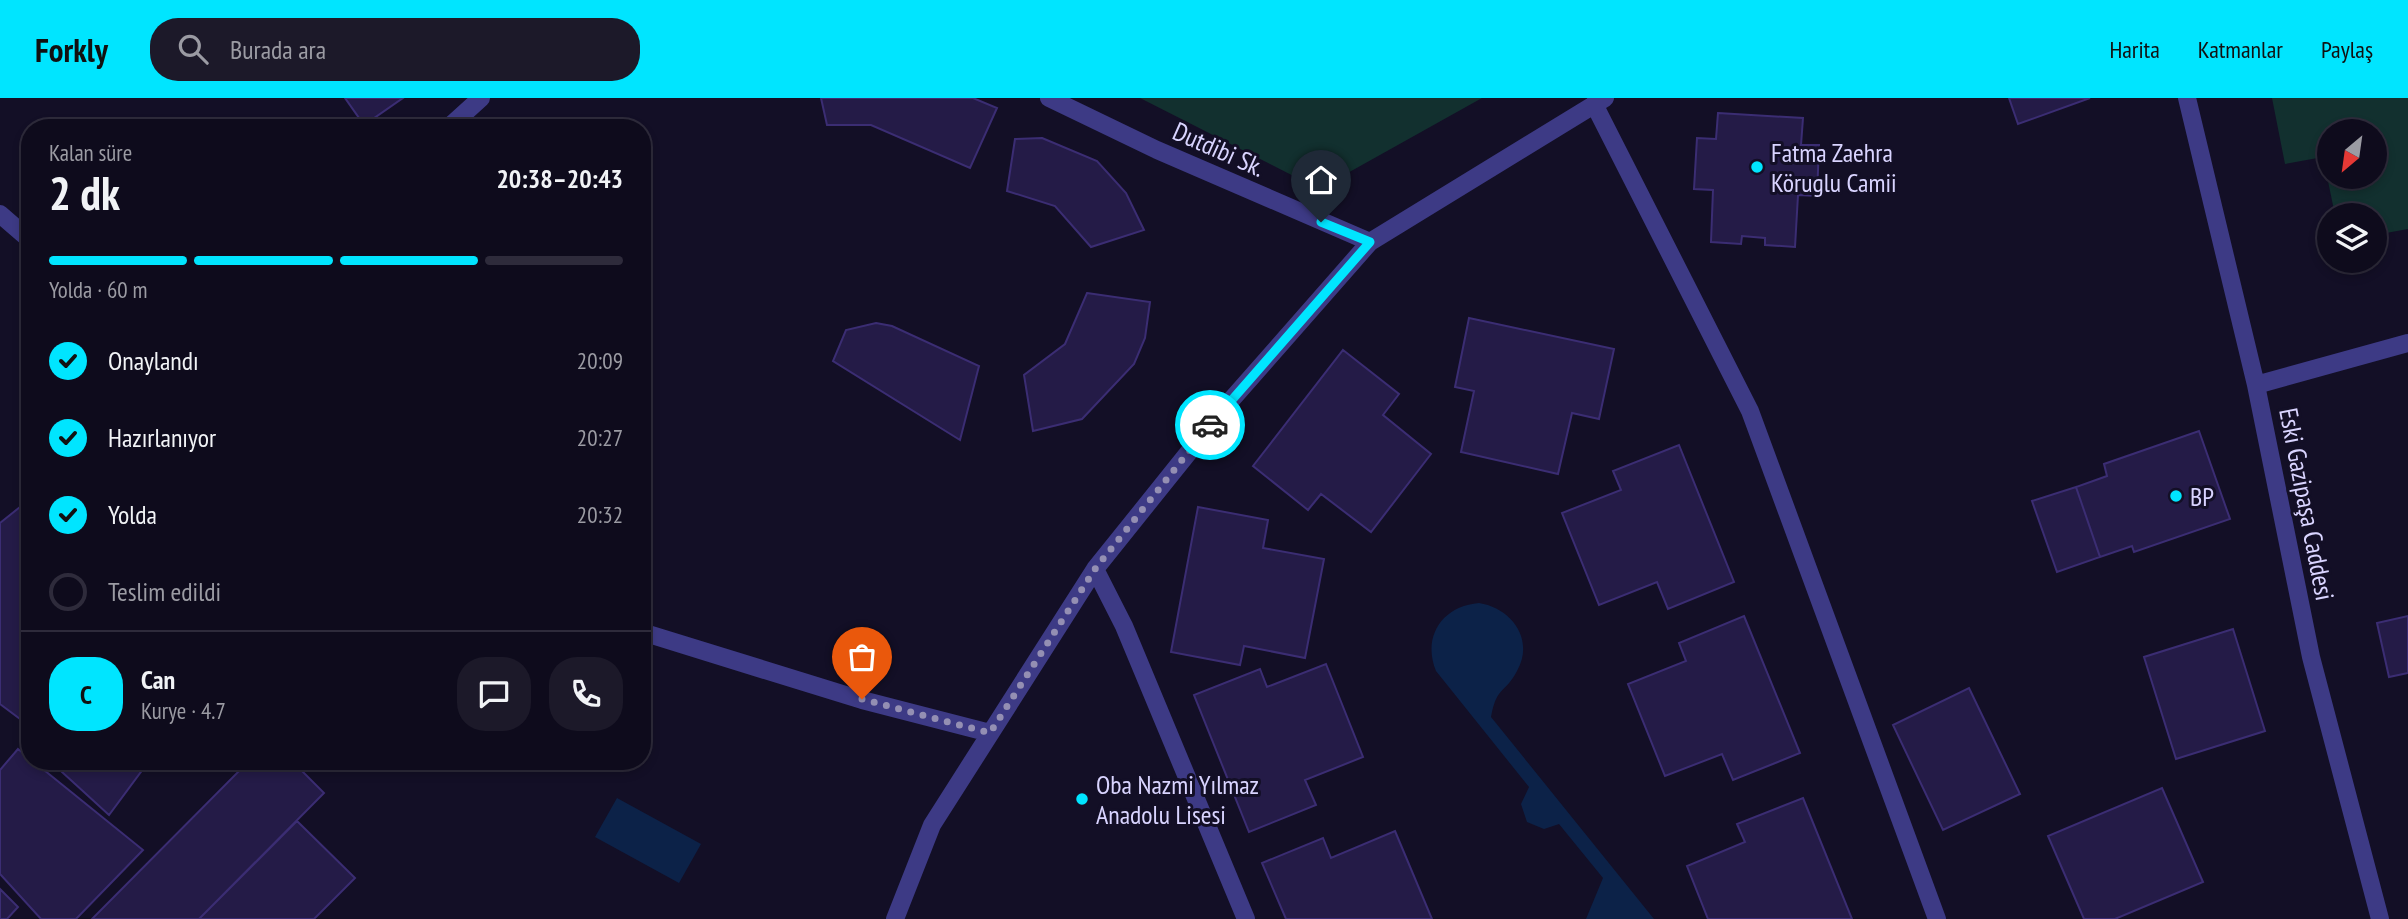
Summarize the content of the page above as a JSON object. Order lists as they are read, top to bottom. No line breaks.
{"streets":{"street":["Dutdibi Sk.","Eski Gazipaşa Caddesi"]},"places":["Fatma Zaehra Köruglu Camii","BP","Oba Nazmi Yılmaz Anadolu Lisesi"],"north":"bottom left","page":{"header":"Forkly","search":"Burada ara","nav":["Harita","Katmanlar","Paylaş"],"heading":["2 dk","Kalan süre","20:38–20:43"],"panel":["Can","Kurye · 4.7"],"bar":"Yolda · 60 m","list":[["Onaylandı","20:09"],["Hazırlanıyor","20:27"],["Yolda","20:32"],"Teslim edildi"],"round":"C"}}
